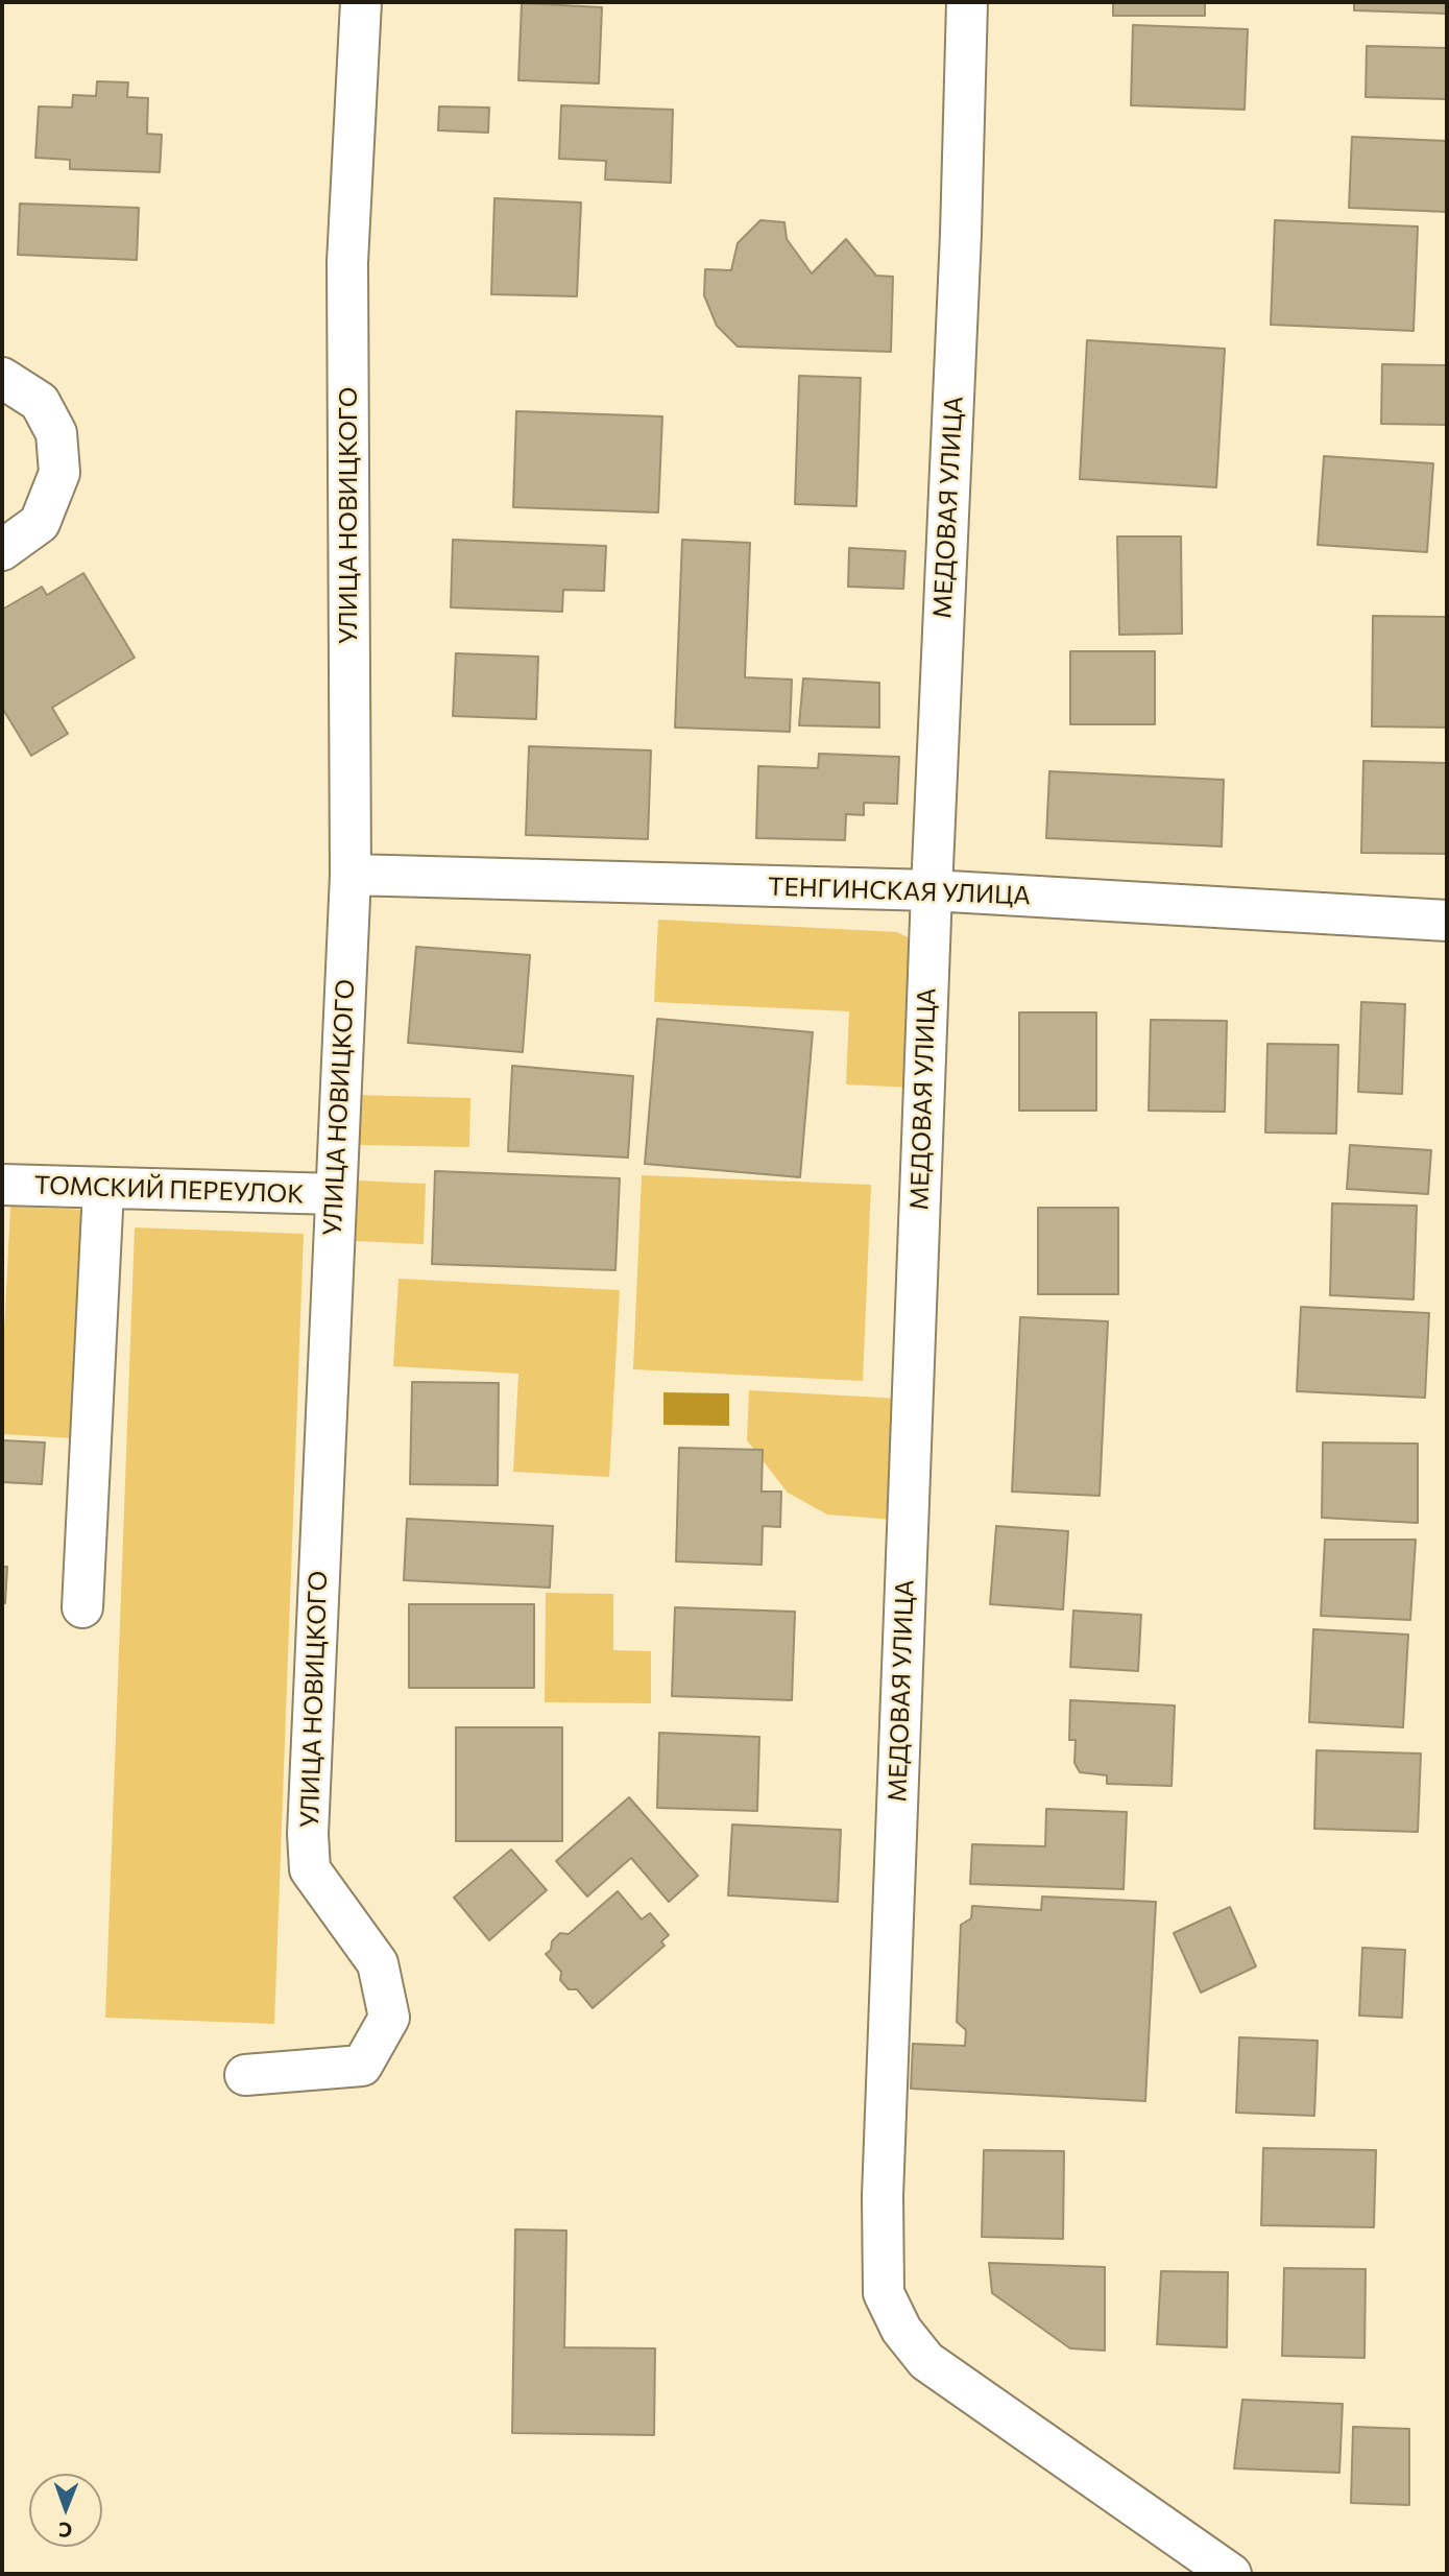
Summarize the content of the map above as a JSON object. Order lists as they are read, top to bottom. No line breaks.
{"streets":{"street":["МЕДОВАЯ УЛИЦА","УЛИЦА НОВИЦКОГО","ТЕНГИНСКАЯ УЛИЦА","ТОМСКИЙ ПЕРЕУЛОК"]},"crossings":[["МЕДОВАЯ УЛИЦА","ТЕНГИНСКАЯ УЛИЦА"],["УЛИЦА НОВИЦКОГО","ТЕНГИНСКАЯ УЛИЦА"],["УЛИЦА НОВИЦКОГО","ТОМСКИЙ ПЕРЕУЛОК"]],"north":"bottom"}
